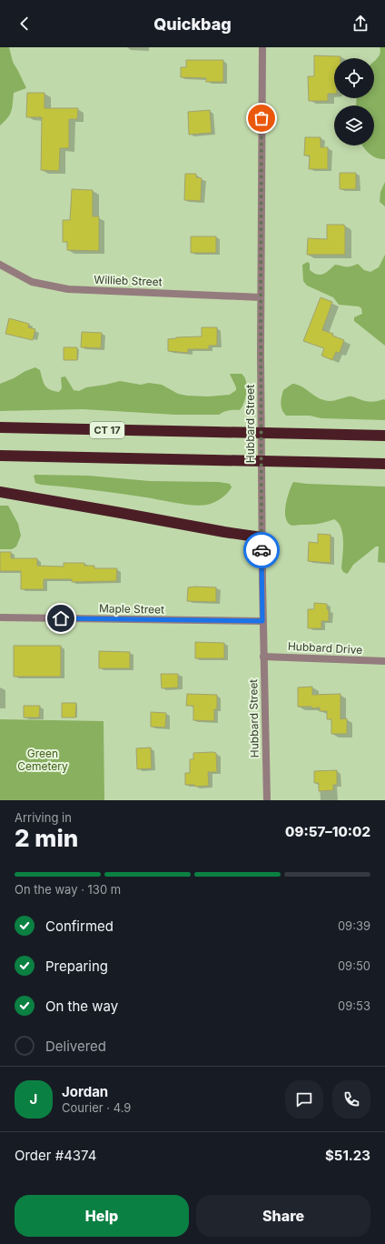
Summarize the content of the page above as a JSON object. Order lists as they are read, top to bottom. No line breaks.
{"streets":{"highway":["CT 17"],"street":["Willieb Street","Hubbard Street","Maple Street","Hubbard Drive"]},"crossings":[["Willieb Street","Hubbard Street"],["Hubbard Street","Maple Street"],["Hubbard Street","Hubbard Drive"]],"parks":["Green Cemetery"],"page":{"header":"Quickbag","heading":["2 min","Arriving in","09:57–10:02"],"panel":["Jordan","Courier · 4.9","Order #4374","$51.23"],"bar":"On the way · 130 m","list":[["Confirmed","09:39"],["Preparing","09:50"],["On the way","09:53"],"Delivered"],"round":"J","buttons":["Help","Share"]}}
